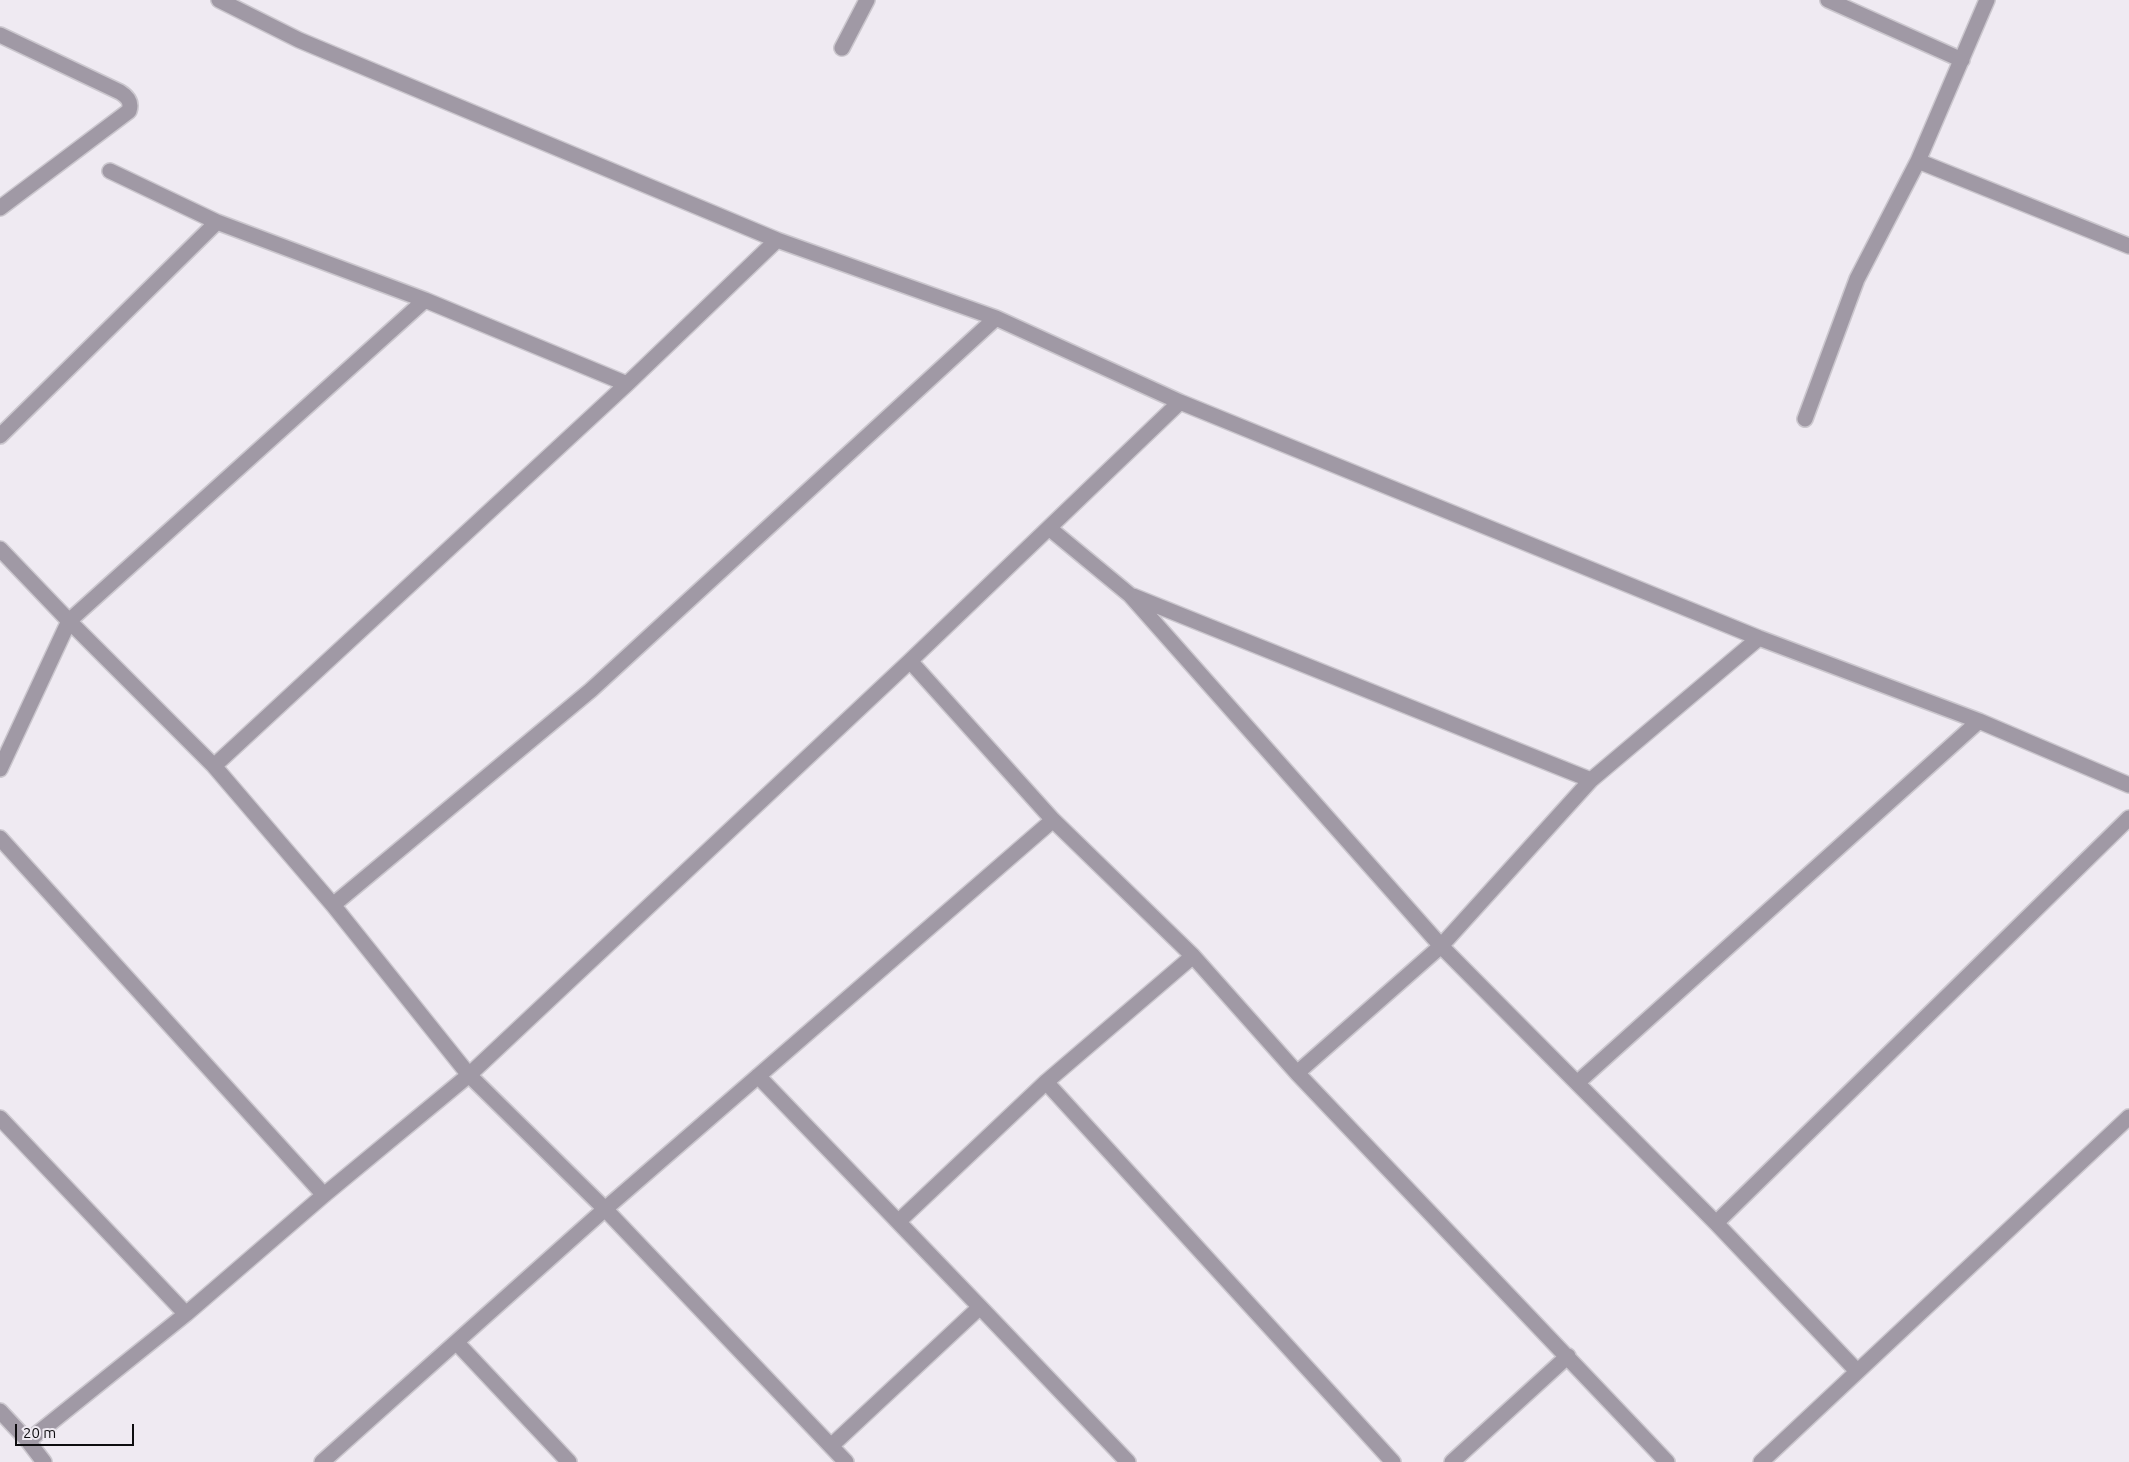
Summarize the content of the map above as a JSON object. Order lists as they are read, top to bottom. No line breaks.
{"scale_bar":"20 m"}
